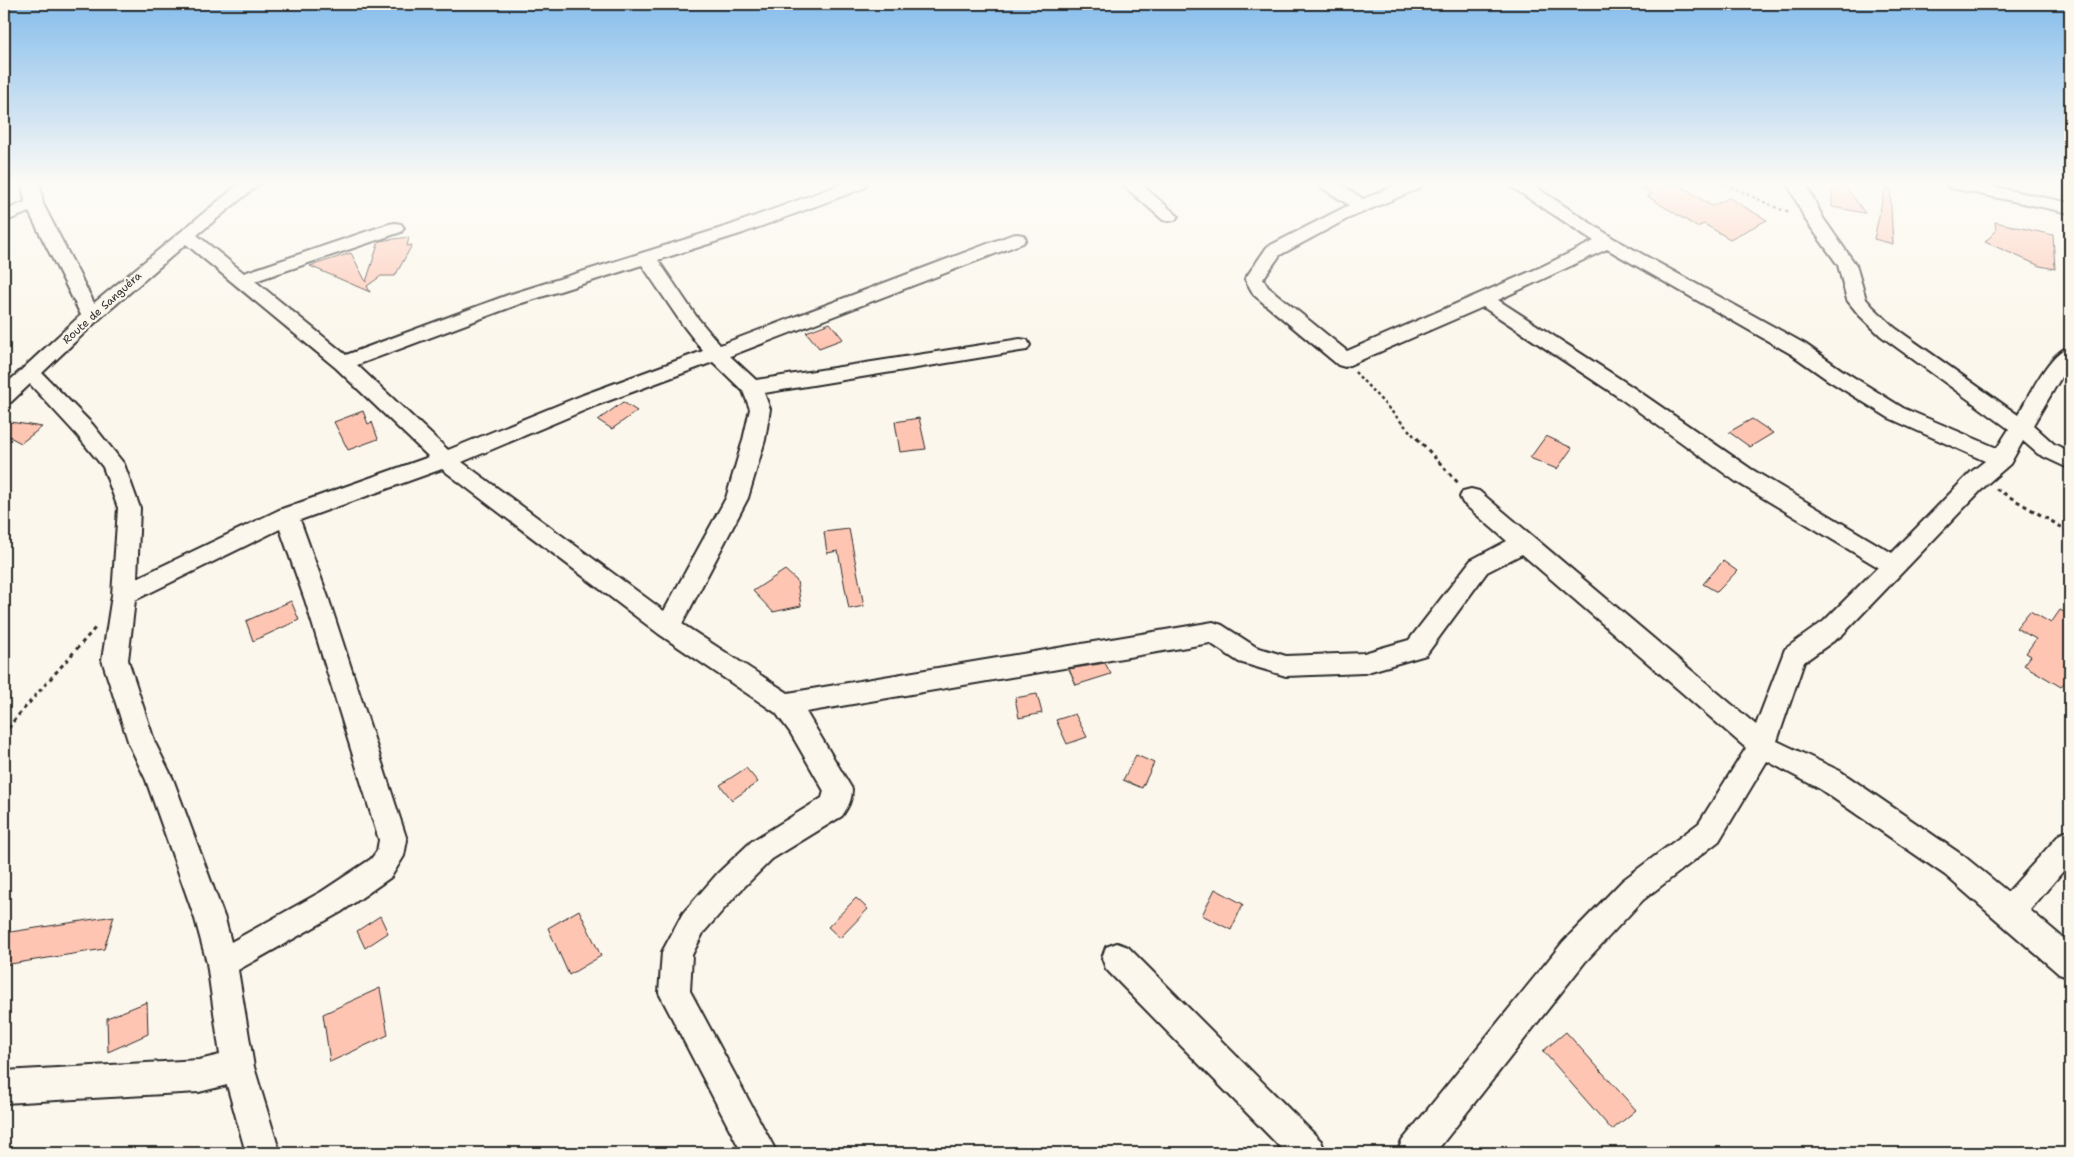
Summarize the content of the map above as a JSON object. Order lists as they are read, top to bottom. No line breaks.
{"streets":{"street":["Route de Sanguéra"]}}
